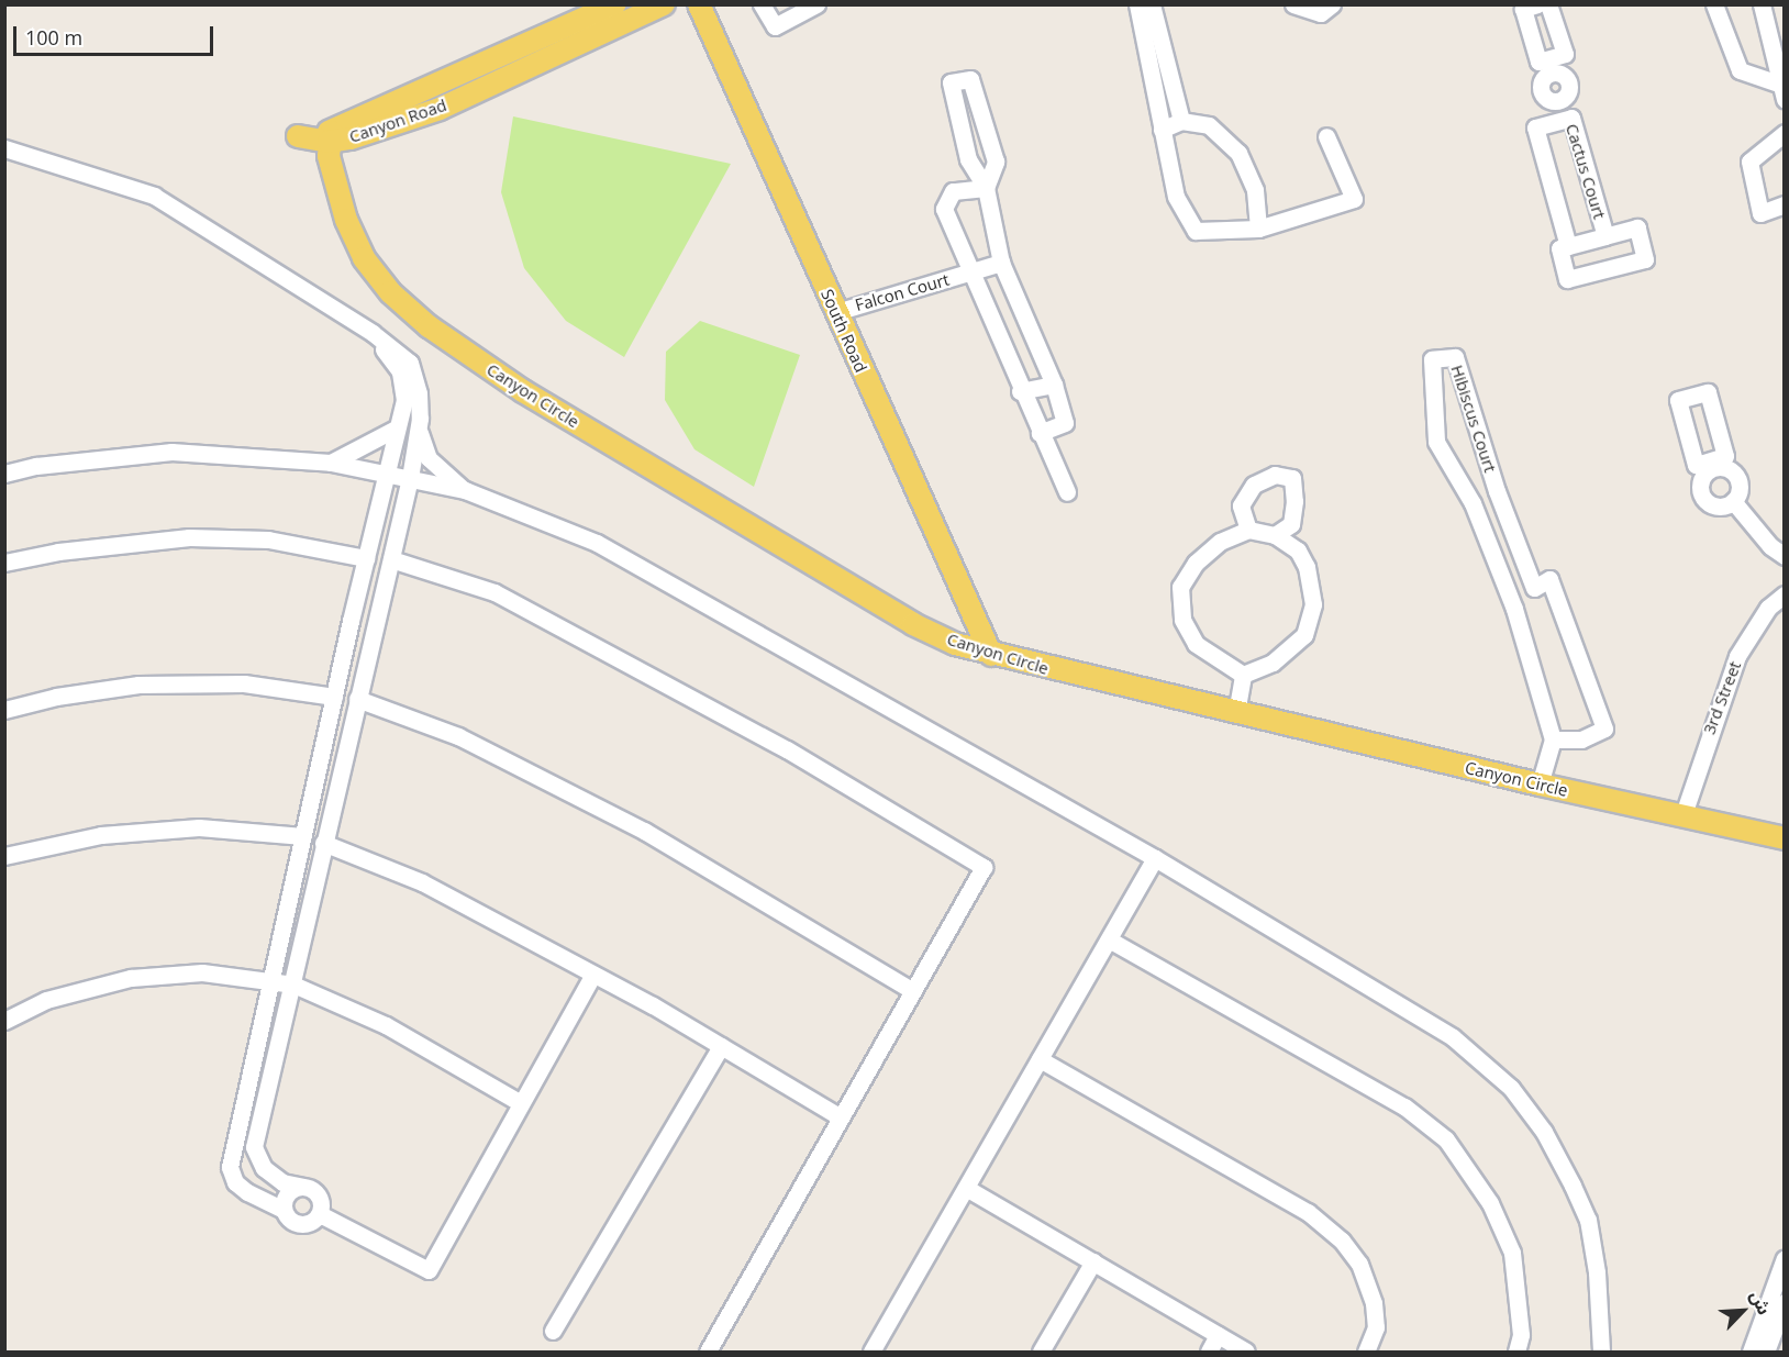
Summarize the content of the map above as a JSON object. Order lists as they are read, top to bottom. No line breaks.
{"streets":{"main road":["Canyon Road","South Road","Canyon Circle"],"street":["Cactus Court","Falcon Court","Hibiscus Court","3rd Street"]},"crossings":[["Canyon Road","Canyon Circle"],["Falcon Court","South Road"],["South Road","Canyon Circle"],["Canyon Circle","3rd Street"]],"scale_bar":"100 m","north":"top right"}
